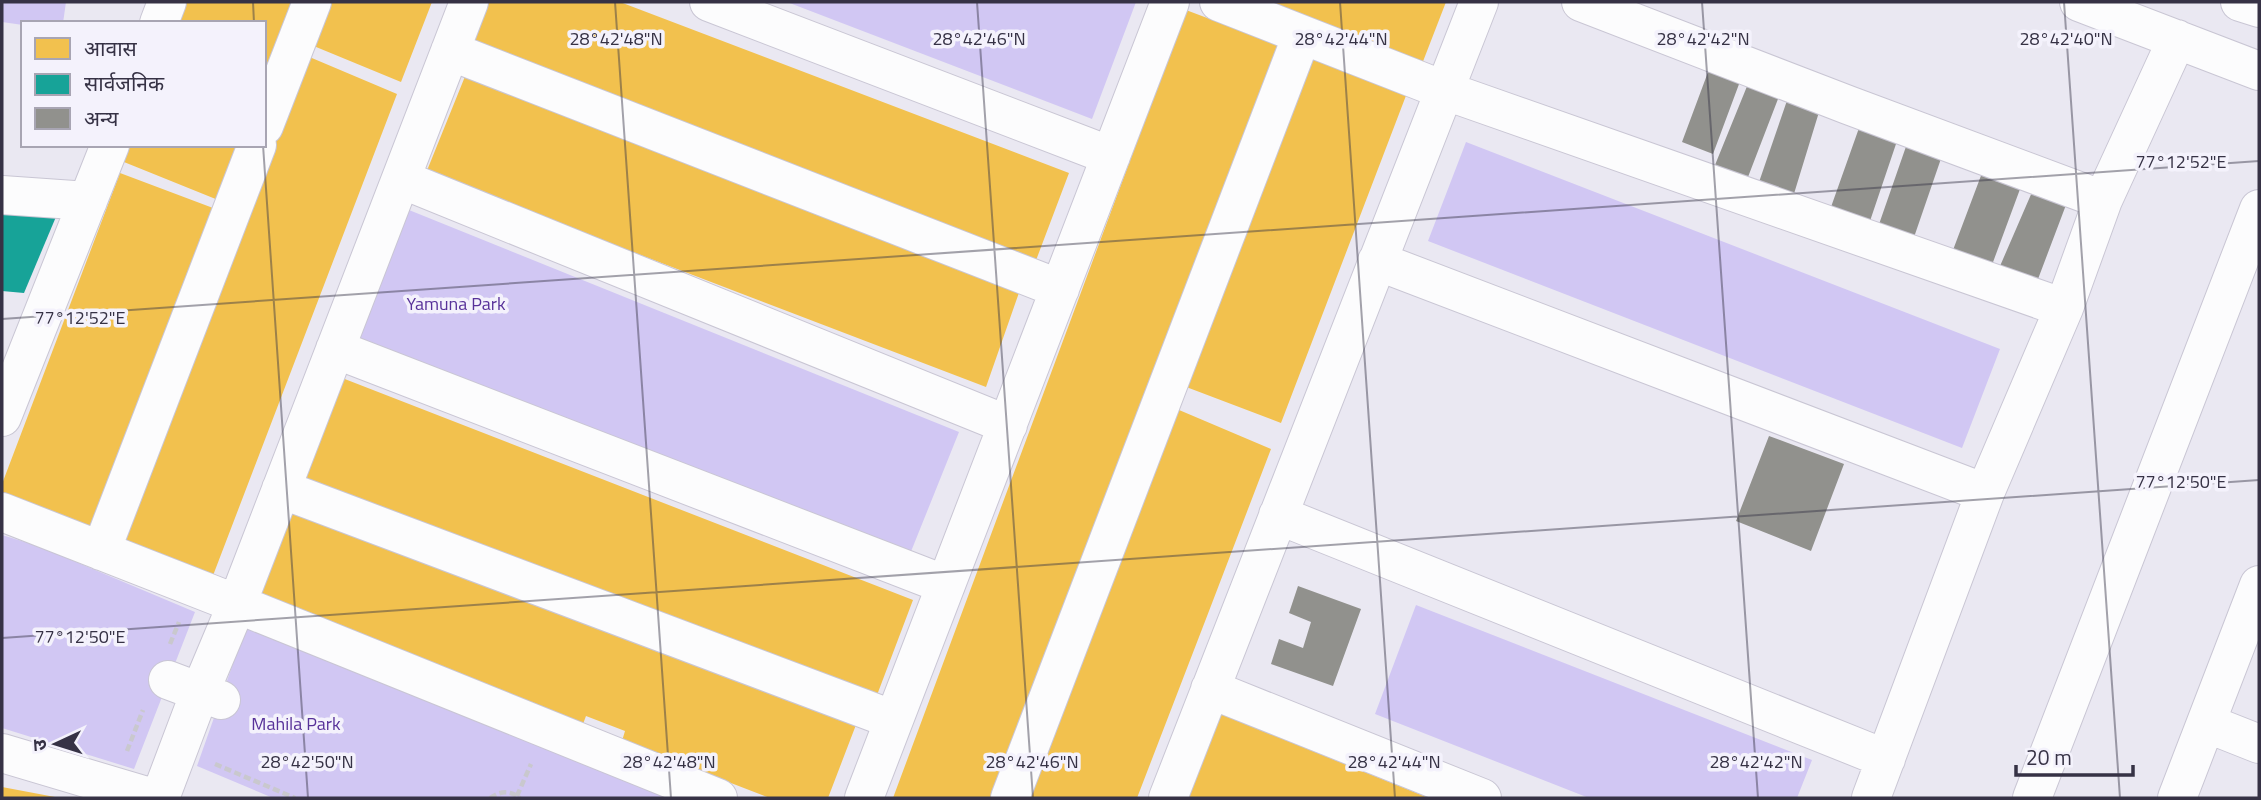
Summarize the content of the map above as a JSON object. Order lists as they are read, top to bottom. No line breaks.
{"parks":["Yamuna Park","Mahila Park"],"legend":["आवास","सार्वजनिक","अन्य"],"scale_bar":"20 m","north":"left","coordinates":["28°42'48\"N","28°42'46\"N","28°42'44\"N","28°42'42\"N","28°42'40\"N","77°12'52\"E","77°12'50\"E","28°42'50\"N"]}
